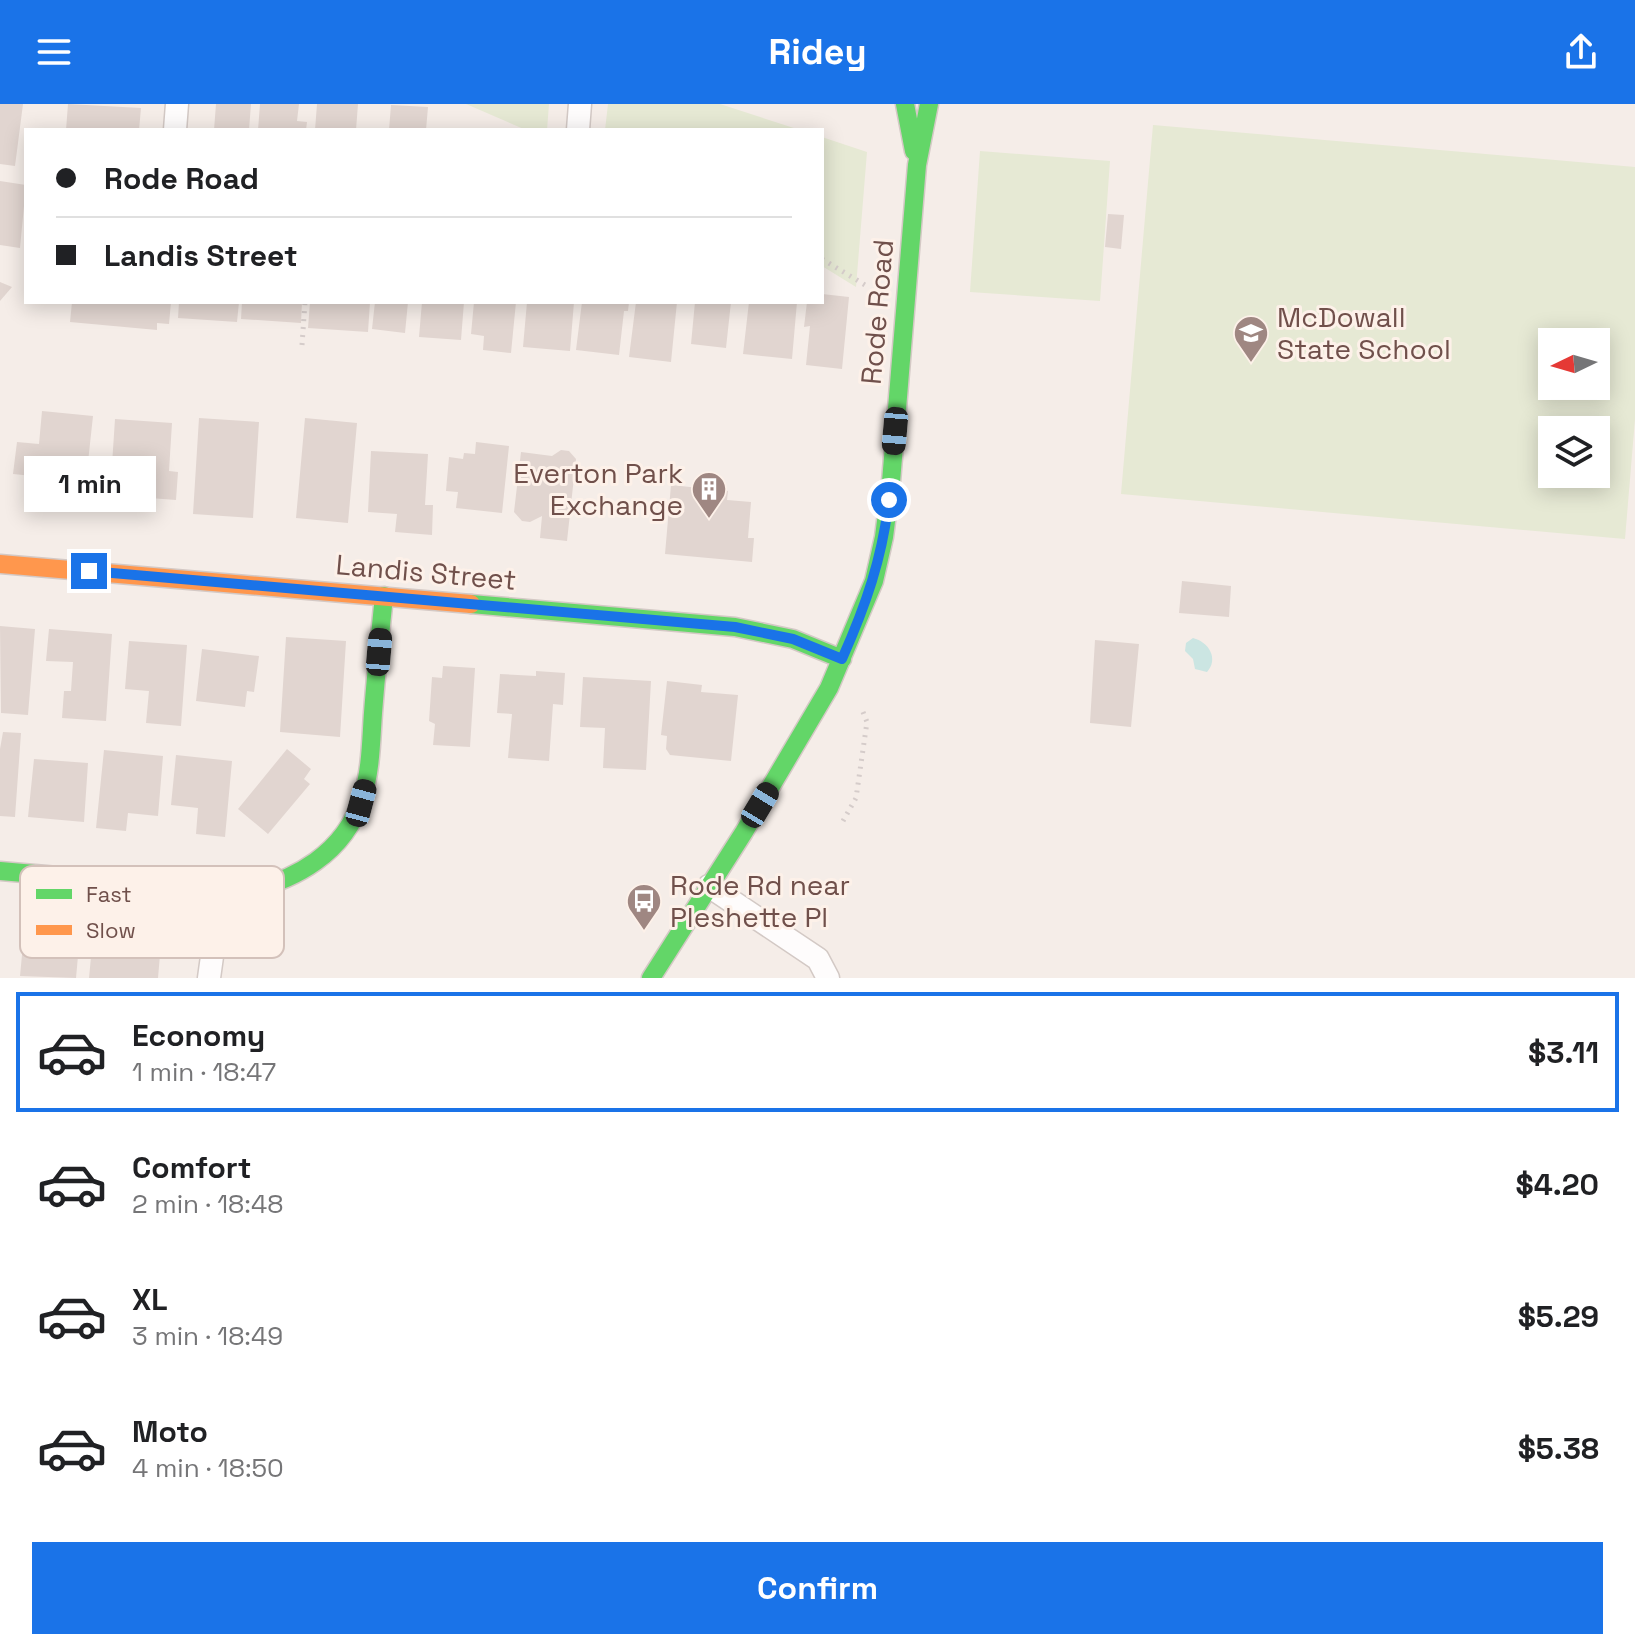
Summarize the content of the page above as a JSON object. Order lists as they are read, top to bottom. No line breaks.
{"streets":{"street":["Rode Road","Landis Street"]},"crossings":[["Rode Road","Landis Street"]],"places":{"school or university":["McDowall State School"],"building":["Everton Park Exchange"],"bus stop":["Rode Rd near Pleshette Pl"]},"legend":["Fast","Slow"],"north":"left","page":{"header":"Ridey","banner":["Rode Road","Landis Street"],"bubble":"1 min","list":[{"name":"Economy","note":"1 min · 18:47","value":"$3.11"},{"name":"Comfort","note":"2 min · 18:48","value":"$4.20"},{"name":"XL","note":"3 min · 18:49","value":"$5.29"},{"name":"Moto","note":"4 min · 18:50","value":"$5.38"}],"buttons":"Confirm"}}
